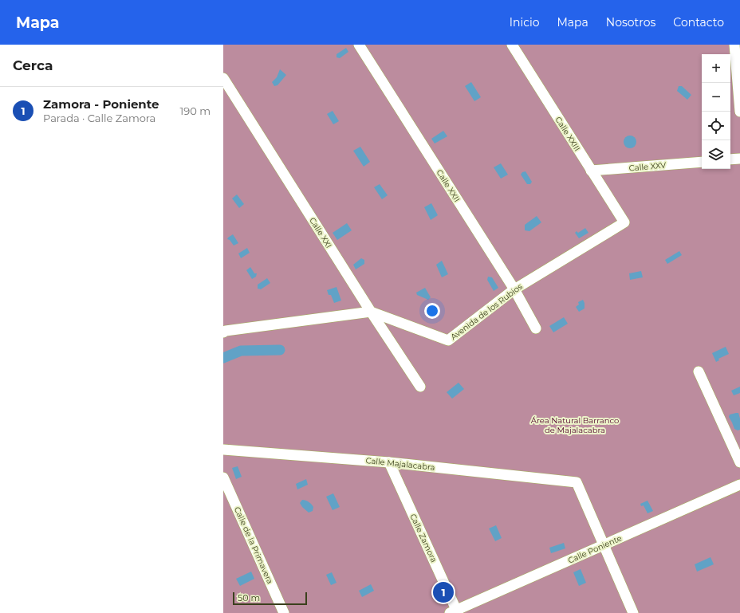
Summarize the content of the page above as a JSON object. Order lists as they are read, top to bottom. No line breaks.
{"streets":{"street":["Calle XXIII","Calle XXV","Calle XXII","Calle XXI","Avenida de los Rubios","Calle Majalacabra","Calle Zamora","Calle de la Primavera","Calle Poniente"]},"crossings":[["Calle XXIII","Calle XXV"],["Calle XXIII","Avenida de los Rubios"],["Calle XXII","Avenida de los Rubios"],["Calle XXI","Avenida de los Rubios"],["Calle Majalacabra","Calle Zamora"],["Calle Majalacabra","Calle Poniente"],["Calle Zamora","Calle Poniente"]],"parks":["Área Natural Barranco de Majalacabra"],"scale_bar":"50 m","page":{"header":"Mapa","nav":["Inicio","Mapa","Nosotros","Contacto"],"heading":"Cerca","map_buttons":["+","−"],"list":[{"mark":"1","name":"Zamora - Poniente","note":"Parada · Calle Zamora","value":"190 m"}],"pins":"1","scale":"50 m"}}
